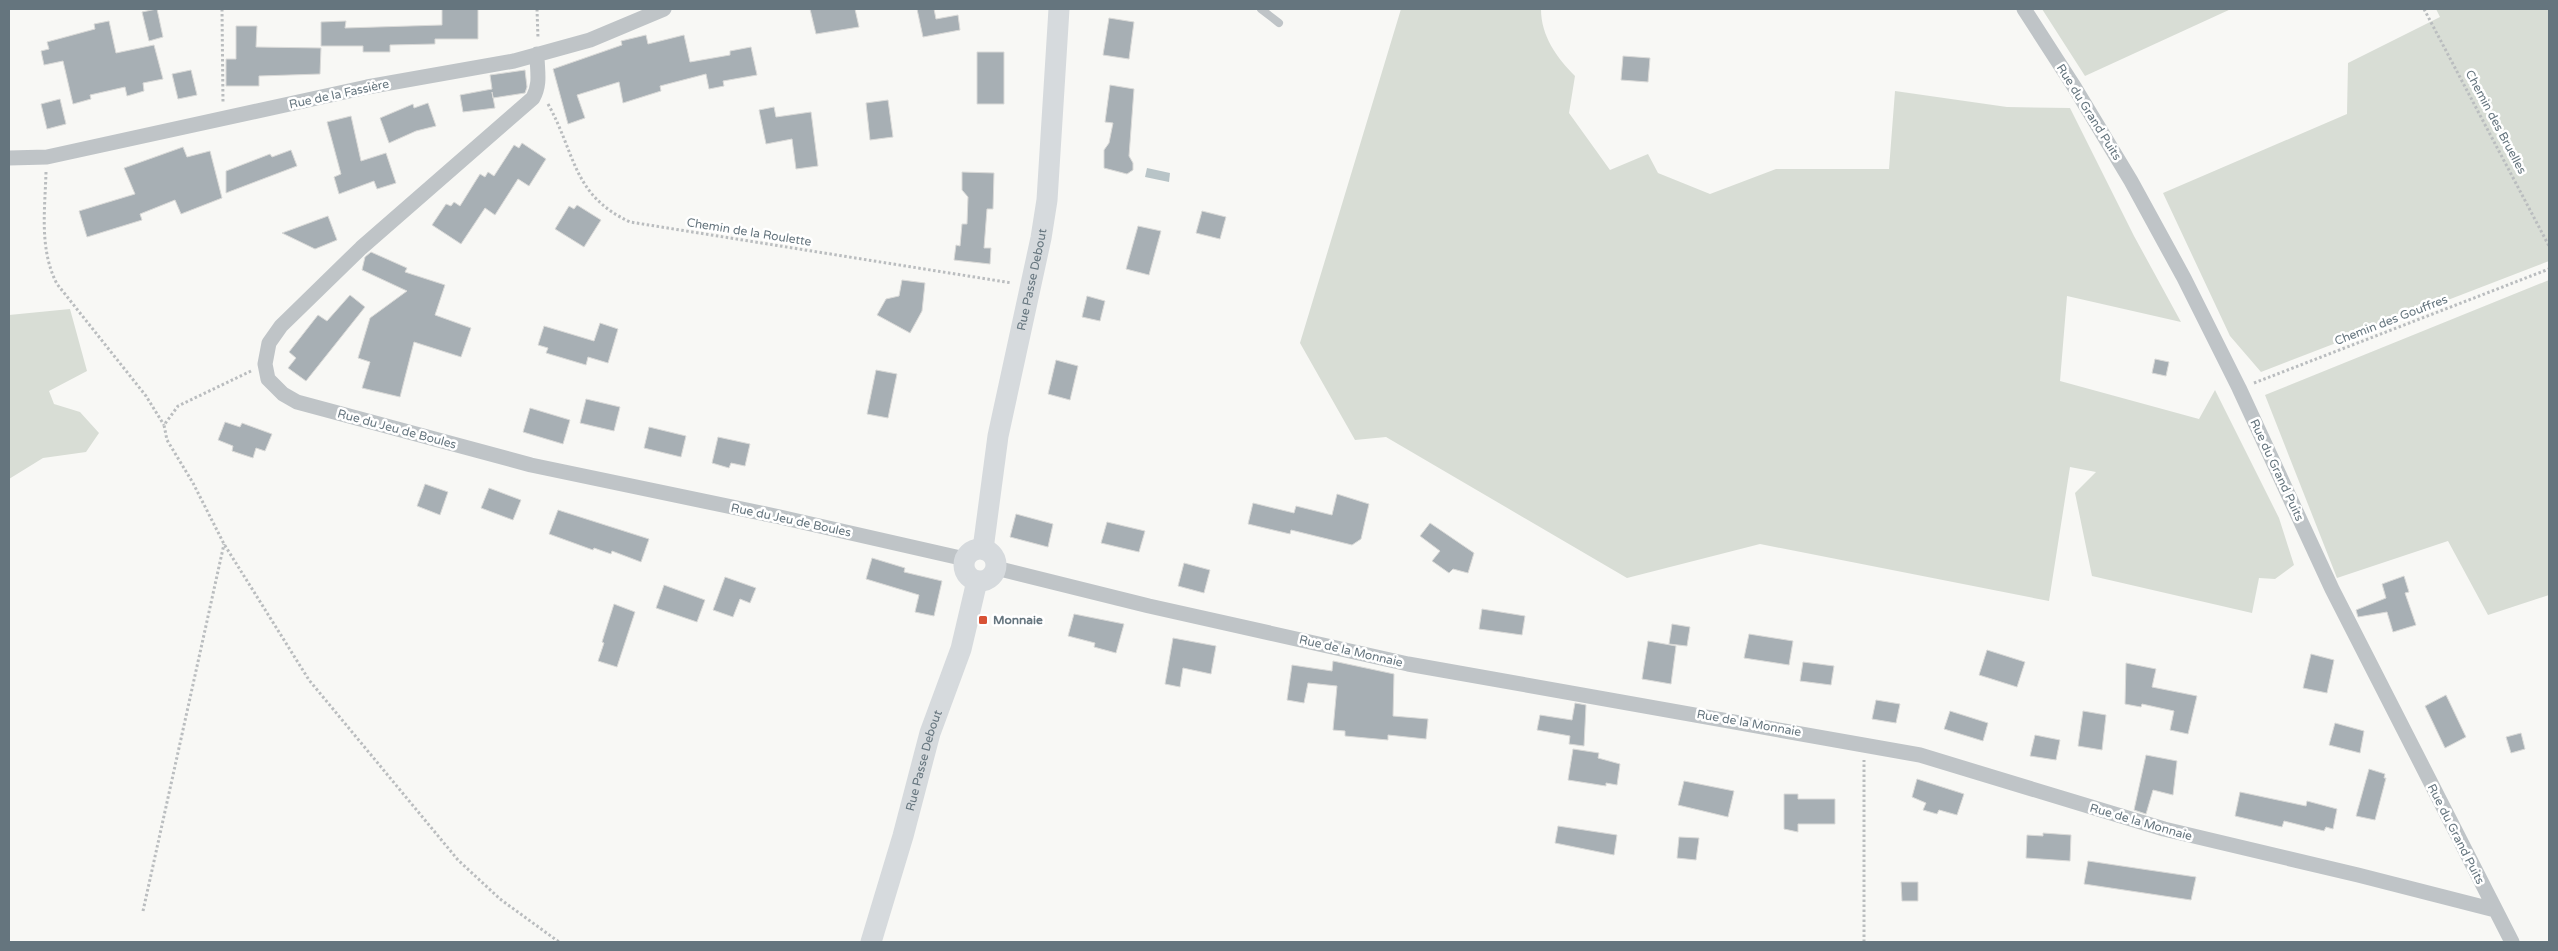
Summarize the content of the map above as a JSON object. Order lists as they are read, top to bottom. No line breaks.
{"streets":{"main road":["Rue Passe Debout"],"street":["Rue de la Fassière","Rue du Grand Puits","Rue du Jeu de Boules","Rue de la Monnaie"],"path":["Chemin des Bruelles","Chemin de la Roulette","Chemin des Gouffres"]},"crossings":[["Rue du Grand Puits","Chemin des Gouffres"],["Rue du Grand Puits","Rue de la Monnaie"],["Chemin de la Roulette","Rue Passe Debout"],["Rue Passe Debout","Rue du Jeu de Boules"],["Rue Passe Debout","Rue de la Monnaie"],["Rue du Jeu de Boules","Rue de la Monnaie"]],"places":{"transit":["Monnaie"]}}
